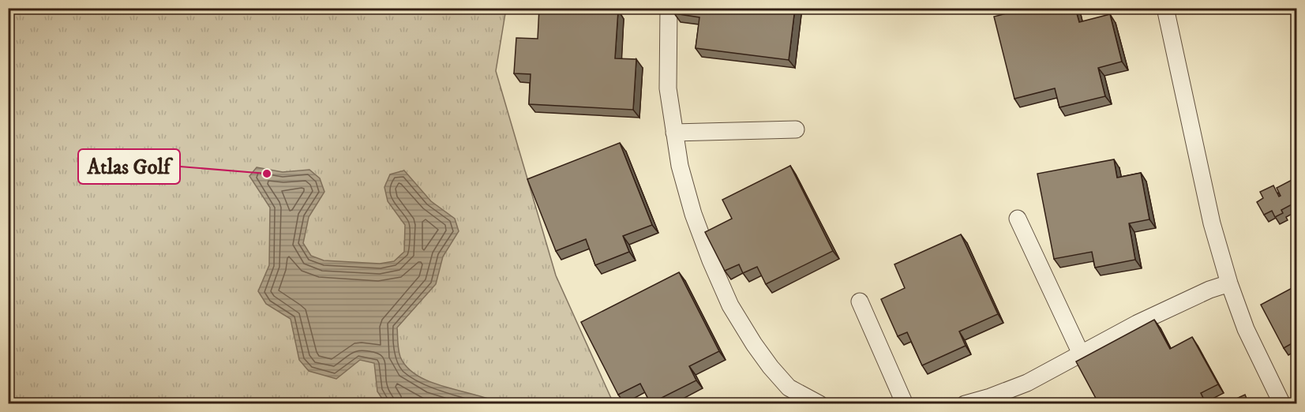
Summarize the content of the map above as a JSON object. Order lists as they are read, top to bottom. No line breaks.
{"places":["Atlas Golf"]}
